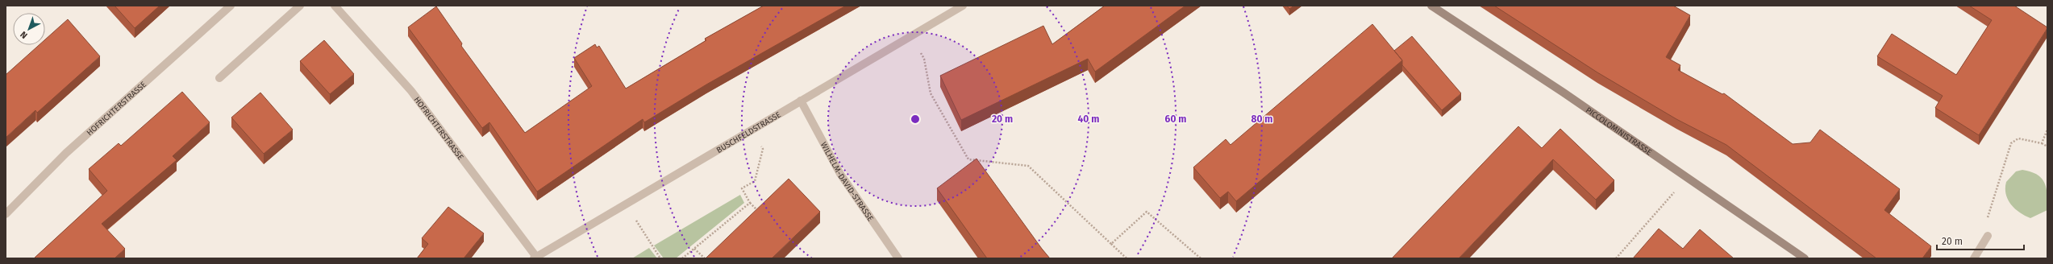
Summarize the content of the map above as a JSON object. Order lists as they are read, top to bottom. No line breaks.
{"streets":{"street":["HOFRICHTERSTRASSE","PICCOLOMINISTRASSE","BUSCHFELDSTRASSE","WILHELM-DAVID-STRASSE"]},"crossings":[["HOFRICHTERSTRASSE","BUSCHFELDSTRASSE"],["BUSCHFELDSTRASSE","WILHELM-DAVID-STRASSE"]],"scale_bar":"20 m","north":"bottom left","rings":["20 m","40 m","60 m","80 m"]}
